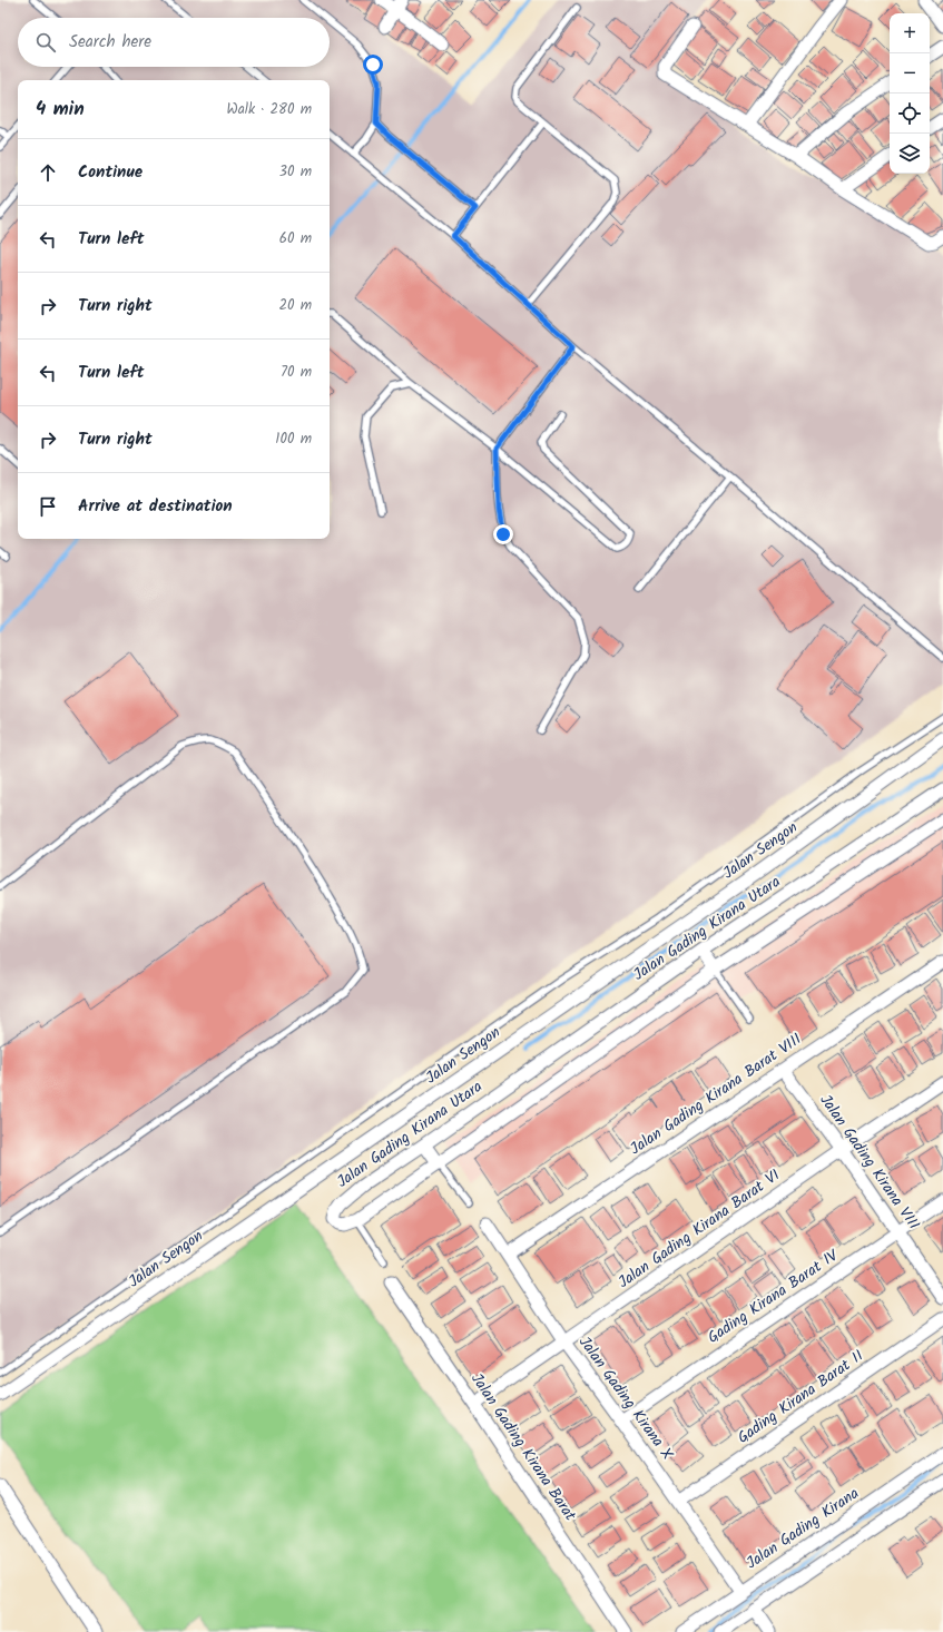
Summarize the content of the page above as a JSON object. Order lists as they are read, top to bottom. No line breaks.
{"streets":{"street":["Jalan Sengon","Jalan Gading Kirana Utara","Jalan Gading Kirana Barat VIII","Jalan Gading Kirana VIII","Jalan Gading Kirana Barat VI","Gading Kirana Barat IV","Gading Kirana Barat II","Jalan Gading Kirana X","Jalan Gading Kirana Barat","Jalan Gading Kirana"]},"crossings":[["Jalan Gading Kirana Barat VIII","Jalan Gading Kirana VIII"],["Jalan Gading Kirana Barat VIII","Jalan Gading Kirana X"],["Jalan Gading Kirana VIII","Jalan Gading Kirana Barat VI"],["Jalan Gading Kirana VIII","Gading Kirana Barat IV"],["Jalan Gading Kirana Barat VI","Jalan Gading Kirana X"],["Jalan Gading Kirana Barat VI","Jalan Gading Kirana Barat"],["Gading Kirana Barat IV","Jalan Gading Kirana X"],["Gading Kirana Barat II","Jalan Gading Kirana X"],["Jalan Gading Kirana X","Jalan Gading Kirana"]],"page":{"map_buttons":["+","−"],"search":"Search here","heading":["4 min","Walk · 280 m"],"list":[["Continue","30 m"],["Turn left","60 m"],["Turn right","20 m"],["Turn left","70 m"],["Turn right","100 m"],"Arrive at destination"]}}
